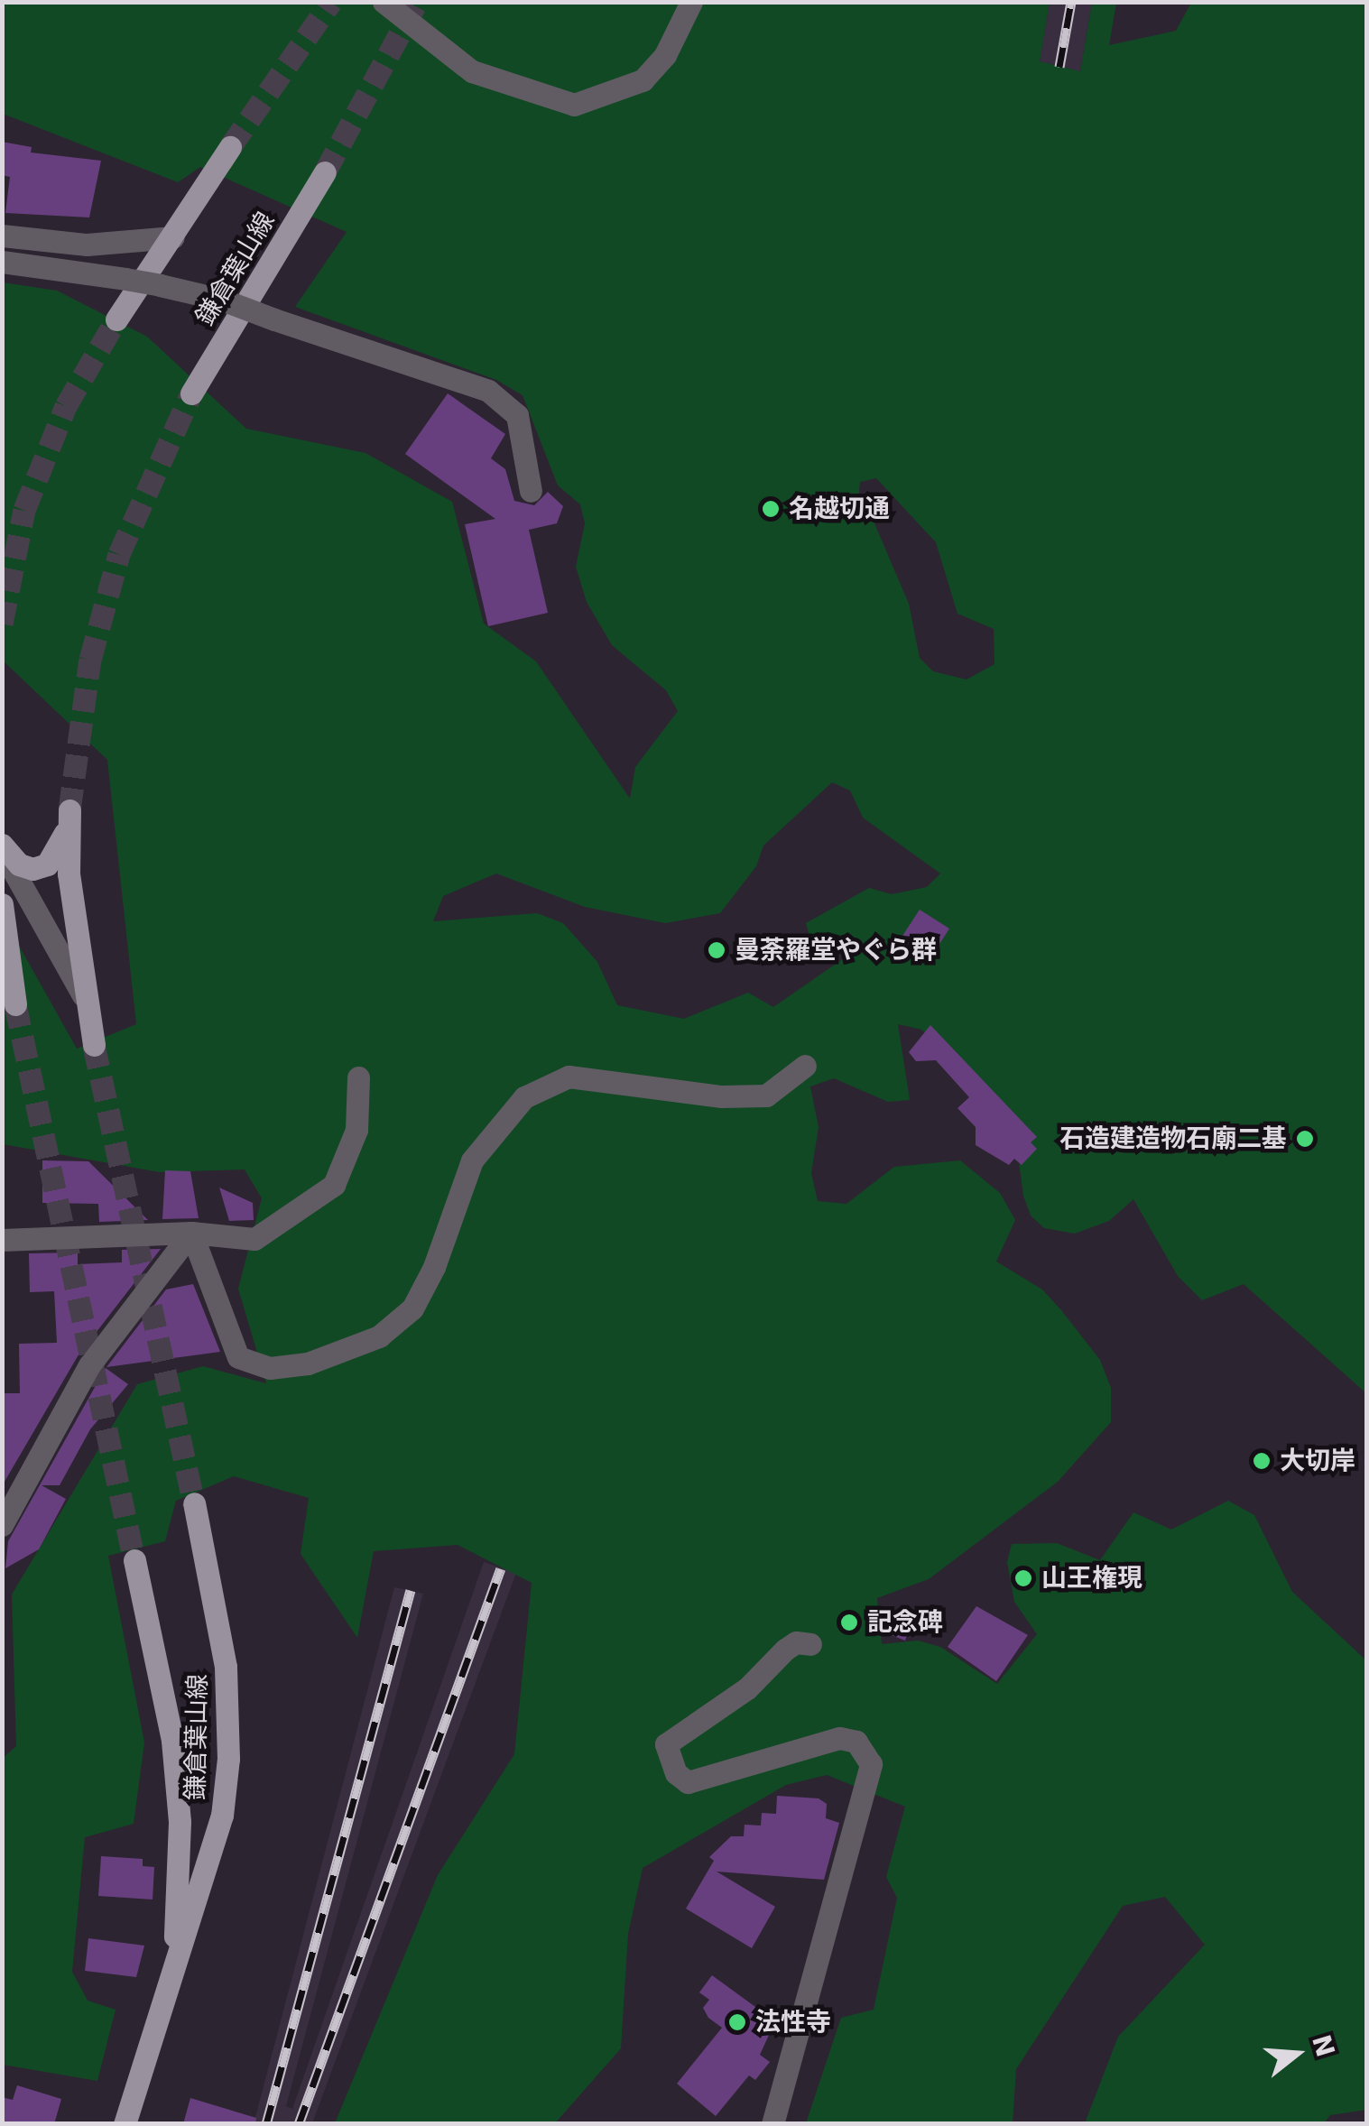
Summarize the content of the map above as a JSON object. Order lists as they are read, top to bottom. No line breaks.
{"streets":{"main road":["鎌倉葉山線"]},"places":["名越切通","曼荼羅堂やぐら群","石造建造物石廟二基","大切岸","山王権現","記念碑","法性寺"],"north":"right"}
